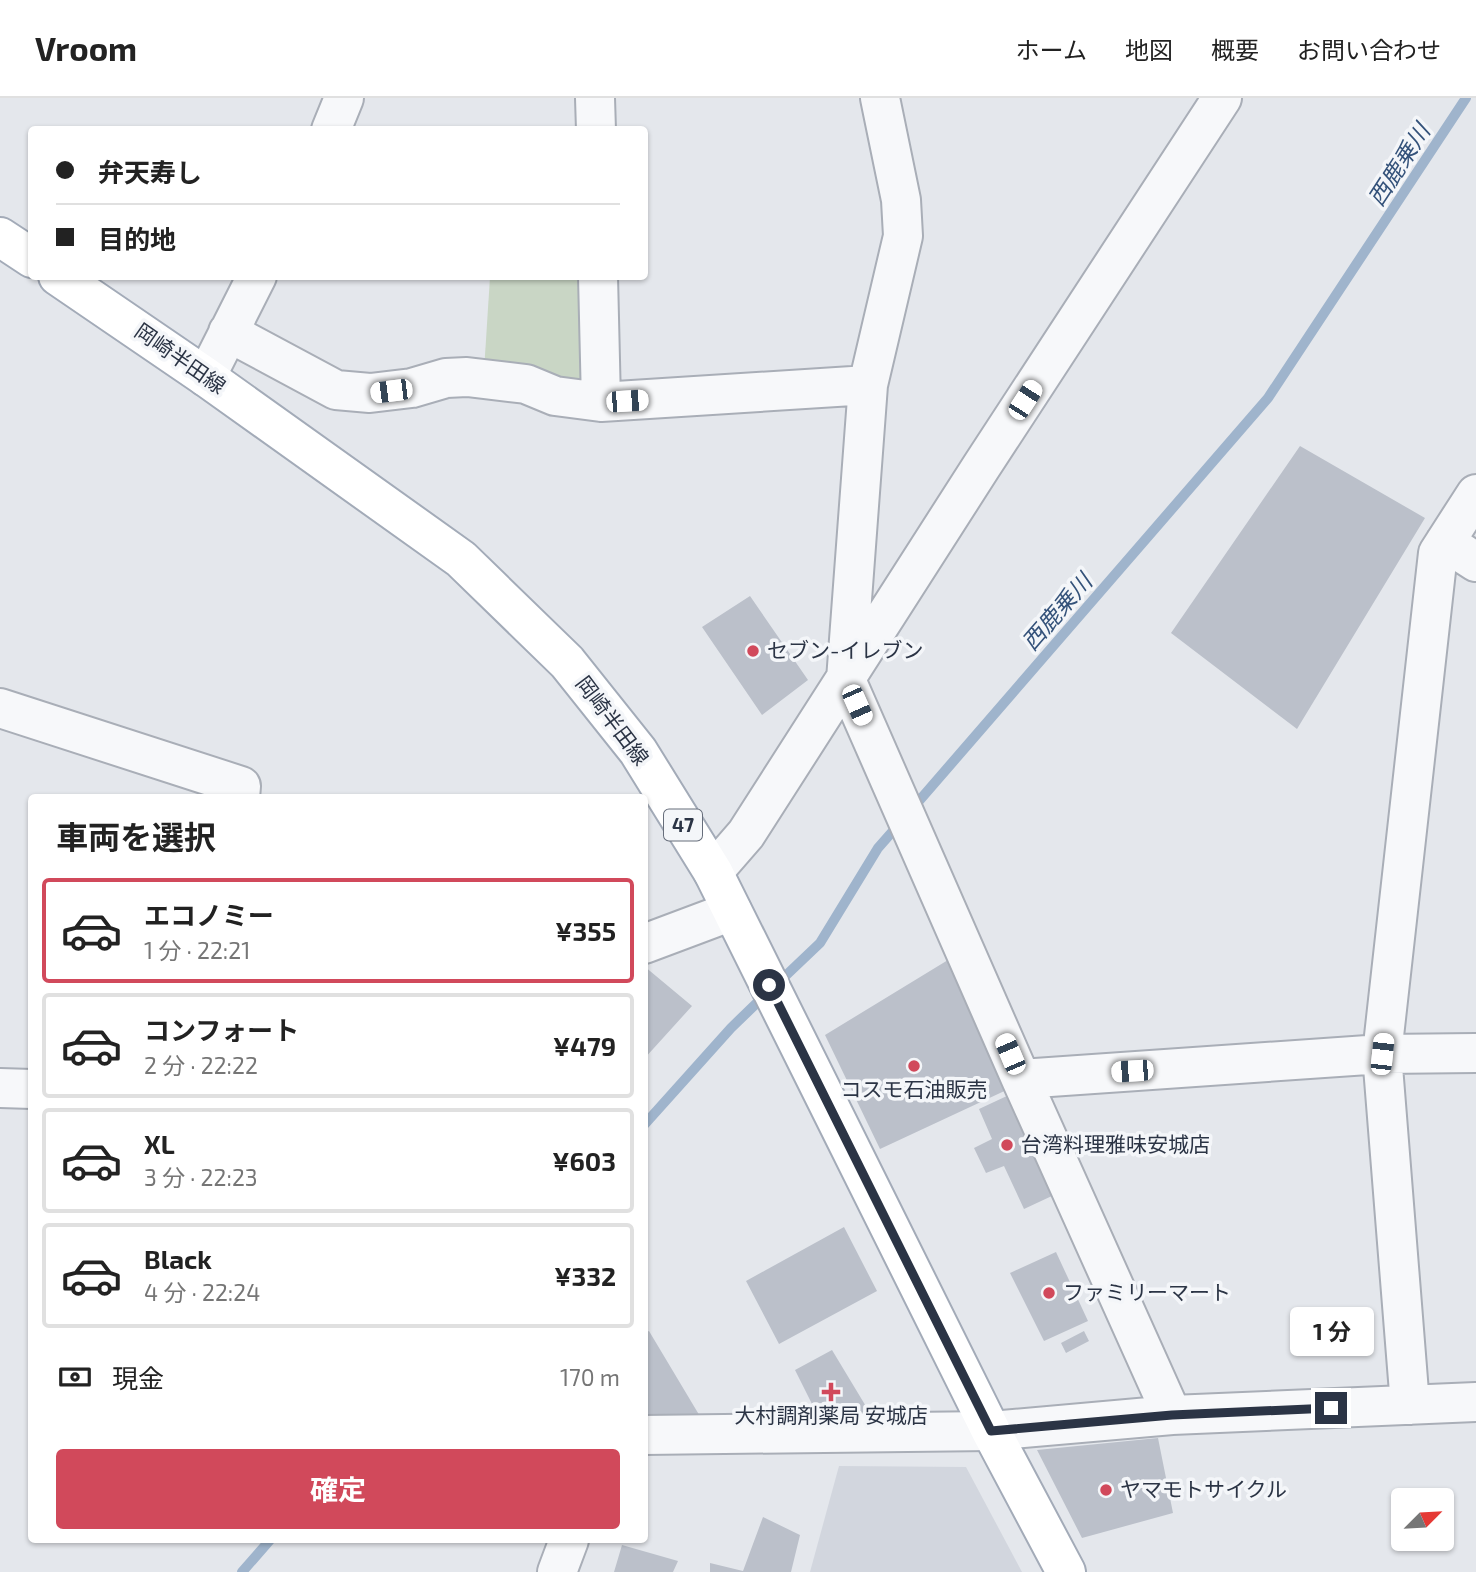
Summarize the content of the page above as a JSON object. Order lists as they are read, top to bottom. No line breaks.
{"streets":{"main road":["岡崎半田線","47"]},"water":["西鹿乗川"],"places":{"other":["セブン-イレブン","コスモ石油販売","台湾料理雅味安城店","ファミリーマート","ヤマモトサイクル"],"health":["大村調剤薬局 安城店"]},"north":"top right","page":{"header":"Vroom","nav":["ホーム","地図","概要","お問い合わせ"],"banner":["弁天寿し","目的地"],"heading":"車両を選択","list":[{"name":"エコノミー","note":"1 分 · 22:21","value":"¥355"},{"name":"コンフォート","note":"2 分 · 22:22","value":"¥479"},{"name":"XL","note":"3 分 · 22:23","value":"¥603"},{"name":"Black","note":"4 分 · 22:24","value":"¥332"}],"bubble":"1 分","pay":["現金","170 m"],"buttons":"確定"}}
